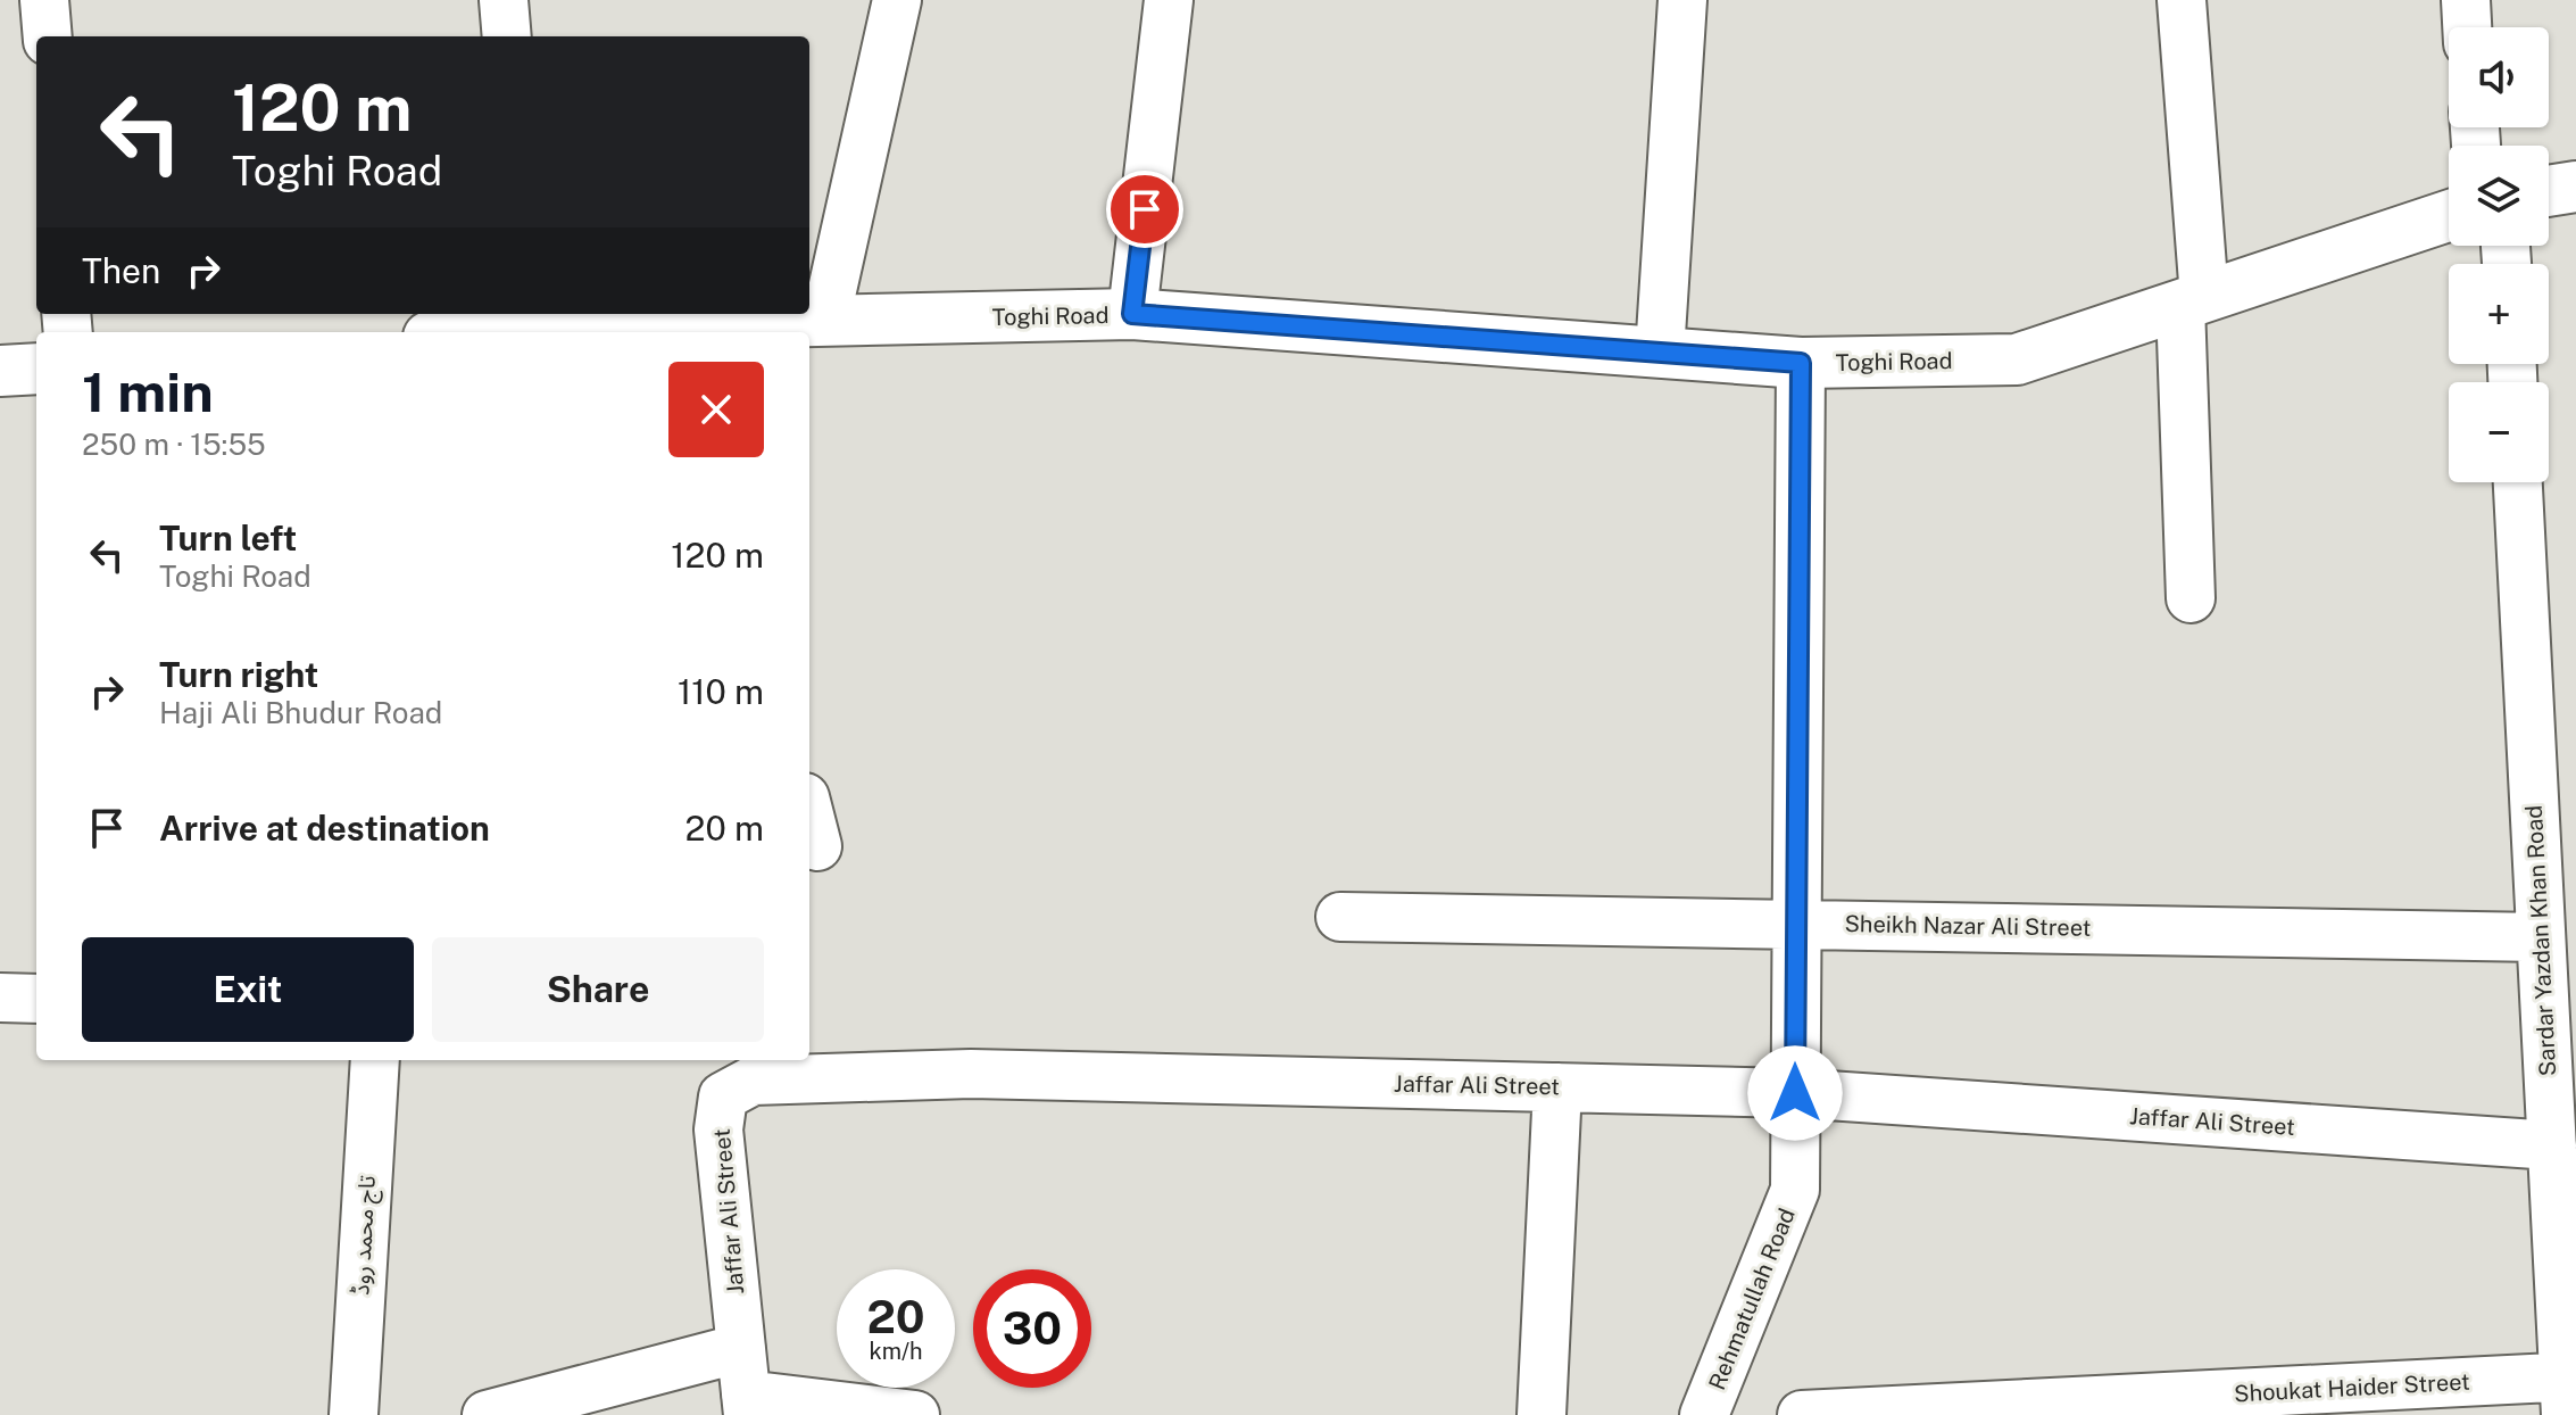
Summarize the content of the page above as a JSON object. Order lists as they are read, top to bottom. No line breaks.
{"streets":{"street":["Toghi Road","Sheikh Nazar Ali Street","Sardar Yazdan Khan Road","Jaffar Ali Street","تاج محمد روڈ","Rehmatullah Road","Shoukat Haider Street"]},"crossings":[["Toghi Road","Rehmatullah Road"],["Sheikh Nazar Ali Street","Sardar Yazdan Khan Road"],["Sheikh Nazar Ali Street","Rehmatullah Road"],["Sardar Yazdan Khan Road","Jaffar Ali Street"],["Sardar Yazdan Khan Road","Shoukat Haider Street"],["Jaffar Ali Street","Rehmatullah Road"]],"page":{"map_buttons":["+","−"],"turn":["120 m","Toghi Road"],"then":"Then","heading":["1 min","250 m · 15:55"],"list":[{"name":"Turn left","note":"Toghi Road","value":"120 m"},{"name":"Turn right","note":"Haji Ali Bhudur Road","value":"110 m"},{"name":"Arrive at destination","value":"20 m"}],"buttons":["Exit","Share"],"speed":"20 km/h","limit":"30"}}
